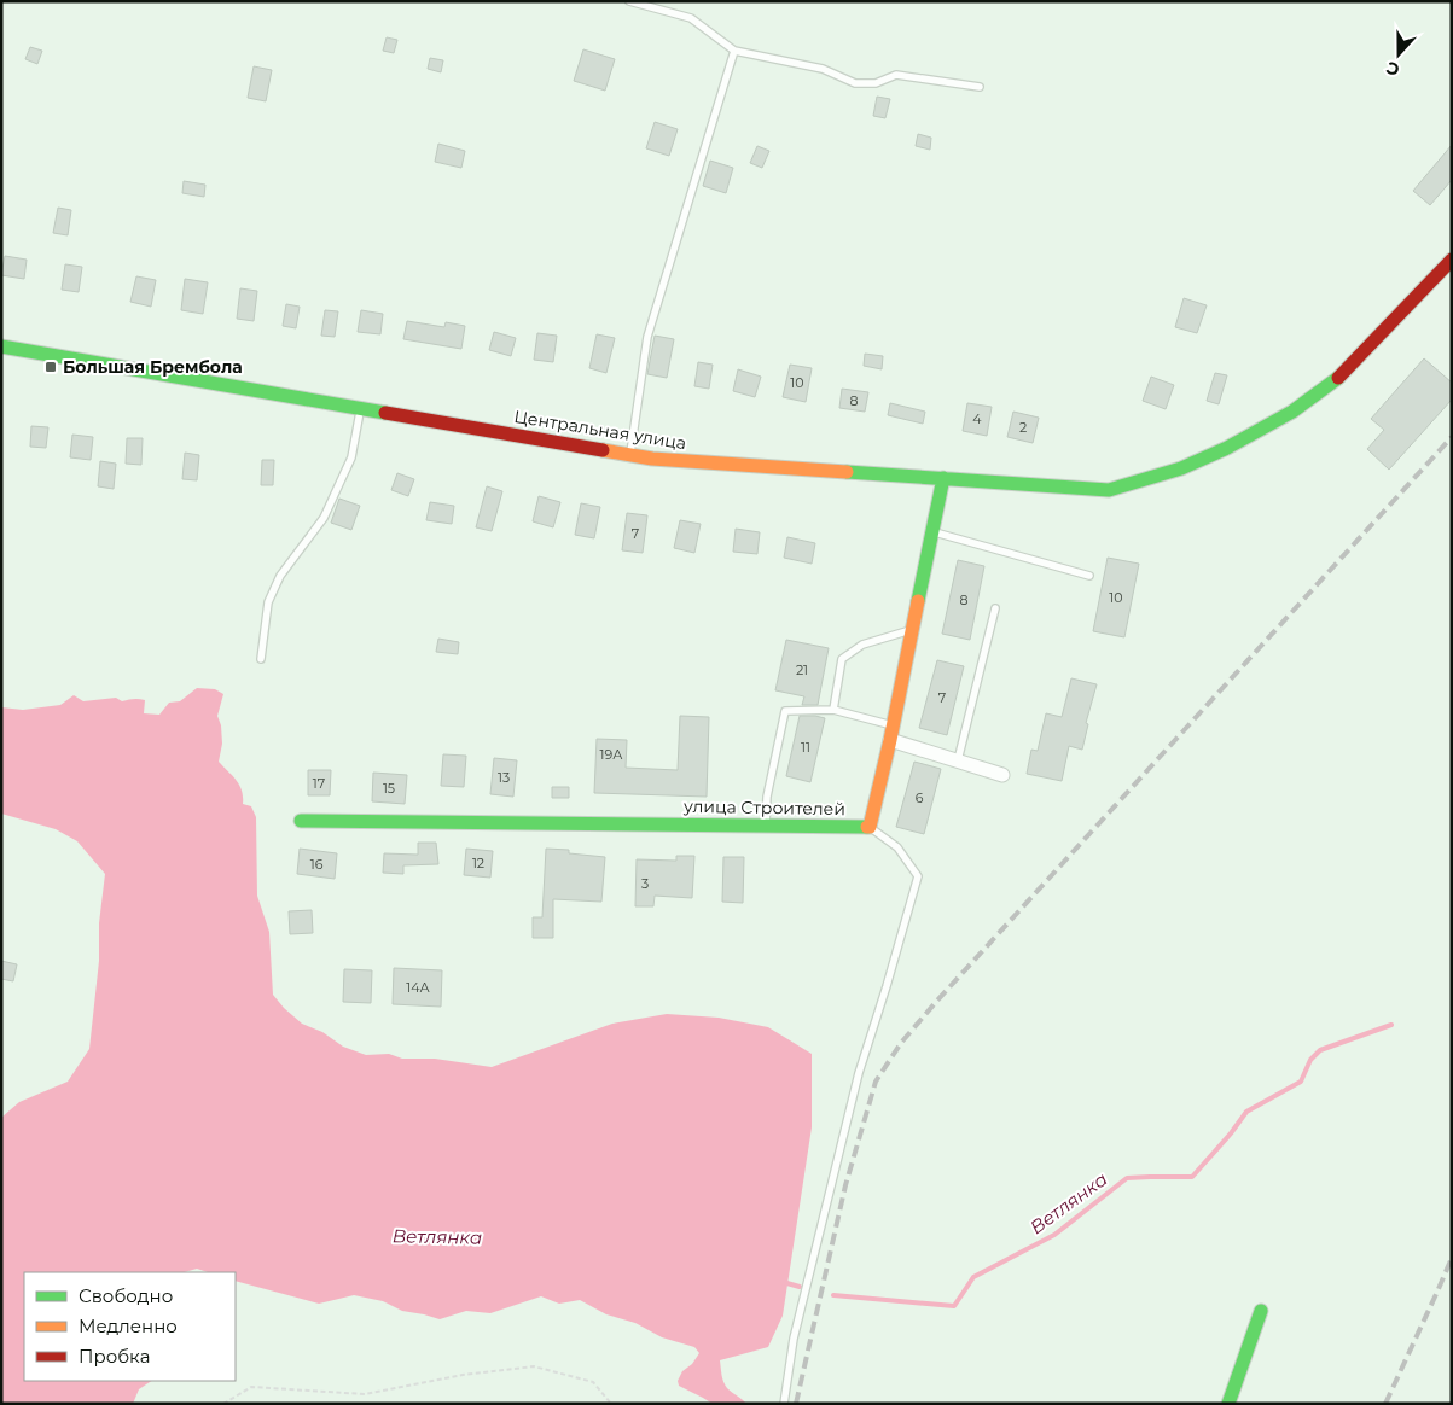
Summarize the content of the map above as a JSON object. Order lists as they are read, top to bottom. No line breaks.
{"streets":{"main road":["Центральная улица","улица Строителей"]},"water":["Ветлянка"],"places":{"transit":["Большая Брембола"]},"house_numbers":["10","8","4","2","7","10","8","21","7","11","19А","13","17","15","6","12","16","3","14А"],"legend":["Свободно","Медленно","Пробка"],"north":"bottom"}
